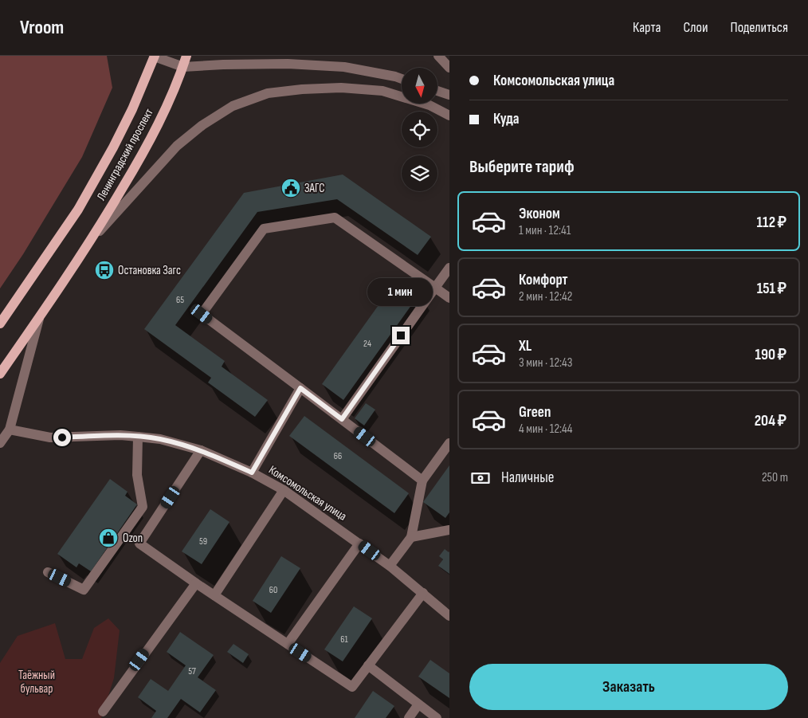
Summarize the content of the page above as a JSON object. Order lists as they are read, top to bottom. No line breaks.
{"streets":{"main road":["Ленинградский проспект"],"street":["Комсомольская улица"]},"parks":["Таёжный бульвар"],"places":{"public building":["ЗАГС"],"bus stop":["Остановка Загс"],"shop":["Ozon"]},"house_numbers":["65","24","66","59","60","61","57"],"north":"bottom","page":{"header":"Vroom","nav":["Карта","Слои","Поделиться"],"banner":["Комсомольская улица","Куда"],"heading":"Выберите тариф","list":[{"name":"Эконом","note":"1 мин · 12:41","value":"112 ₽"},{"name":"Комфорт","note":"2 мин · 12:42","value":"151 ₽"},{"name":"XL","note":"3 мин · 12:43","value":"190 ₽"},{"name":"Green","note":"4 мин · 12:44","value":"204 ₽"}],"bubble":"1 мин","pay":["Наличные","250 m"],"buttons":"Заказать"}}
